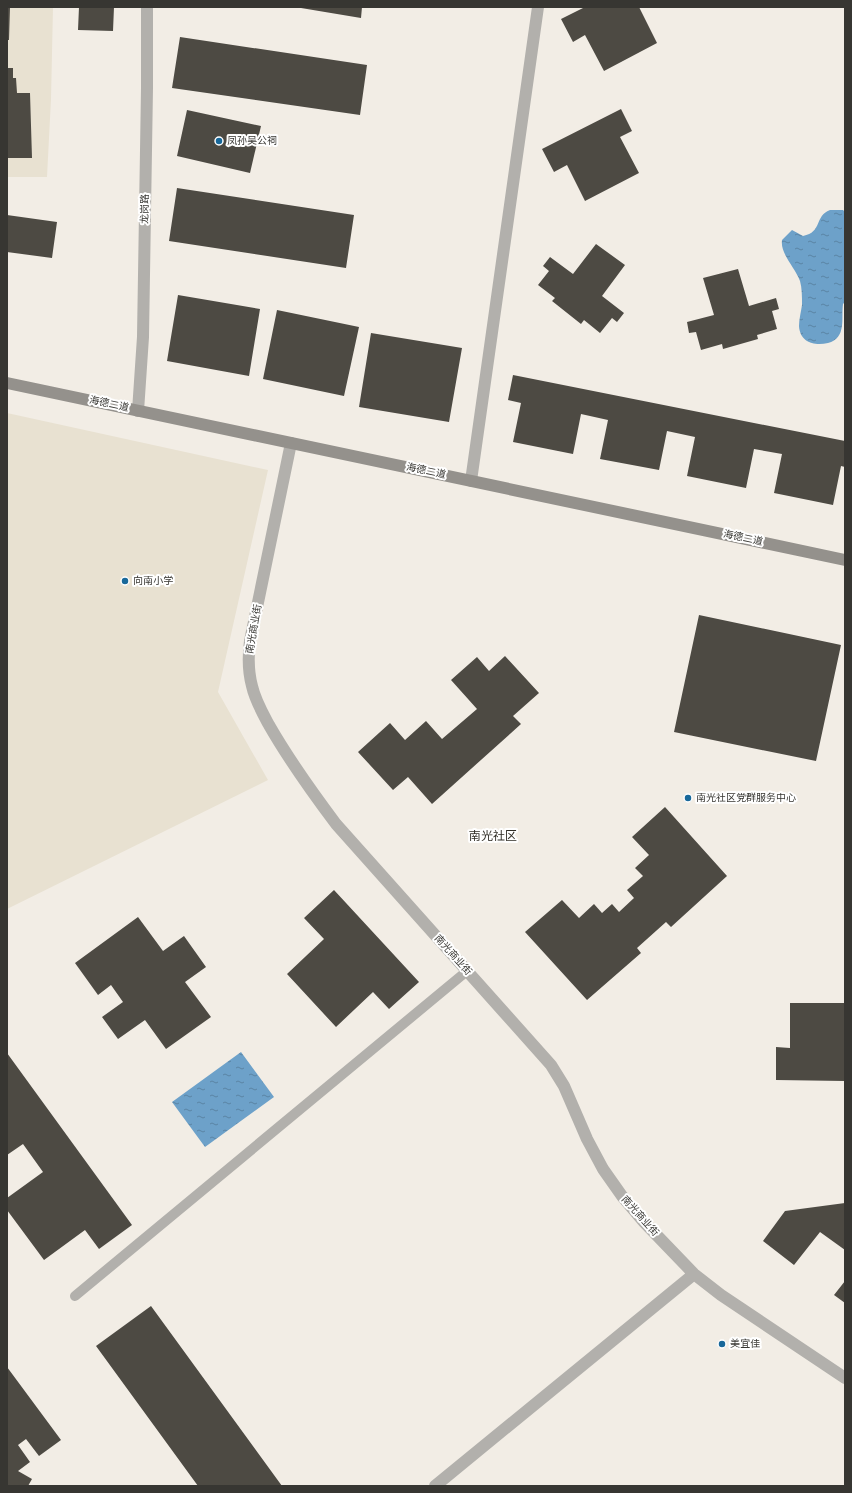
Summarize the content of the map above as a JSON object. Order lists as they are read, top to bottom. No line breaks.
{"streets":{"street":["龙岗路","海德二道","南光商业街"]},"crossings":[["龙岗路","海德二道"],["海德二道","南光商业街"]],"districts":["南光社区"],"places":["凤孙吴公祠","向南小学","南光社区党群服务中心","美宜佳"]}
